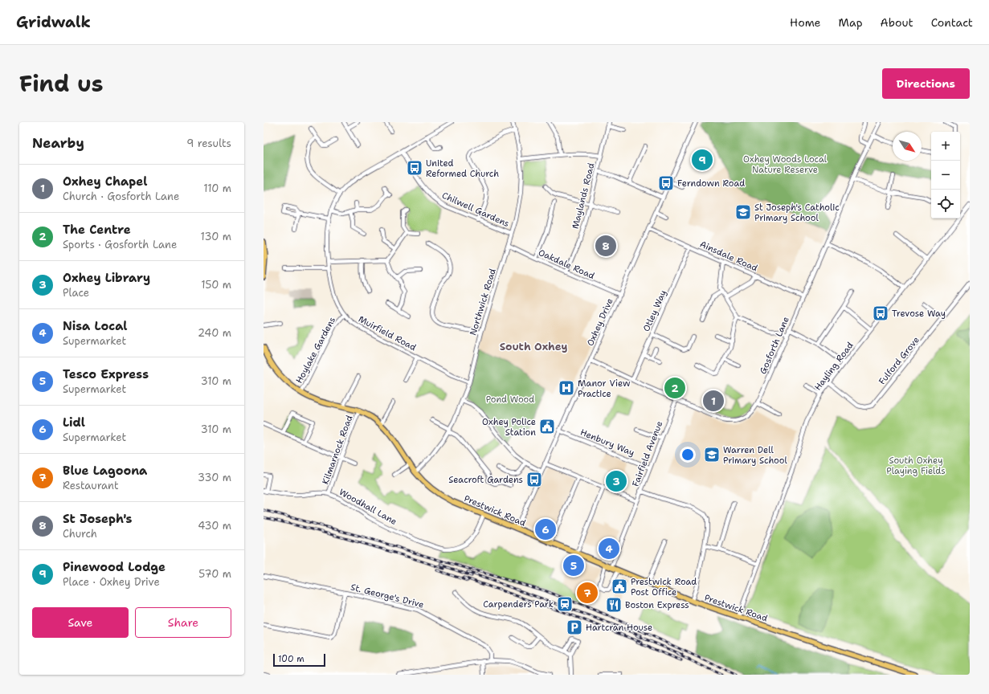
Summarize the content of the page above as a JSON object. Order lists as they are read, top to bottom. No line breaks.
{"streets":{"main road":["Prestwick Road"],"street":["Maylands Road","Chilwell Gardens","Ainsdale Road","Oakdale Road","Northwick Road","Otley Way","Oxhey Drive","Muirfield Road","Gosforth Lane","Hoylake Gardens","Fulford Grove","Hayling Road","Henbury Way","Kilmarnock Road","Fairfield Avenue","Woodhall Lane","St. George's Drive"]},"crossings":[["Maylands Road","Oakdale Road"],["Chilwell Gardens","Northwick Road"],["Chilwell Gardens","Muirfield Road"],["Ainsdale Road","Otley Way"],["Ainsdale Road","Oxhey Drive"],["Ainsdale Road","Gosforth Lane"],["Oakdale Road","Northwick Road"],["Oakdale Road","Oxhey Drive"],["Northwick Road","Muirfield Road"],["Northwick Road","Prestwick Road"],["Otley Way","Gosforth Lane"],["Oxhey Drive","Gosforth Lane"],["Oxhey Drive","Henbury Way"],["Oxhey Drive","Prestwick Road"],["Muirfield Road","Hoylake Gardens"],["Gosforth Lane","Fairfield Avenue"],["Hoylake Gardens","Prestwick Road"],["Fulford Grove","Hayling Road"],["Hayling Road","Prestwick Road"],["Henbury Way","Fairfield Avenue"],["Kilmarnock Road","Woodhall Lane"],["Kilmarnock Road","Prestwick Road"],["Fairfield Avenue","Prestwick Road"],["Woodhall Lane","Prestwick Road"]],"districts":["South Oxhey"],"parks":["Oxhey Woods Local Nature Reserve","Pond Wood","South Oxhey Playing Fields"],"places":{"bus stop":["United Reformed Church","Ferndown Road","Trevose Way","Seacroft Gardens"],"school or university":["St Joseph's Catholic Primary School","Warren Dell Primary School"],"hospital":["Manor View Practice"],"public building":["Oxhey Police Station","Prestwick Road Post Office"],"station":["Carpenders Park"],"restaurant":["Boston Express"],"parking":["Hartcran House"]},"scale_bar":"100 m","north":"bottom right","page":{"header":"Gridwalk","nav":["Home","Map","About","Contact"],"title":"Find us","buttons":["Directions",["Save","Share"]],"heading":["Nearby","9 results"],"map_buttons":["+","−"],"pins":["9","8","2","1","3","6","4","5","7"],"list":[{"mark":"1","name":"Oxhey Chapel","note":"Church · Gosforth Lane","value":"110 m"},{"mark":"2","name":"The Centre","note":"Sports · Gosforth Lane","value":"130 m"},{"mark":"3","name":"Oxhey Library","note":"Place","value":"150 m"},{"mark":"4","name":"Nisa Local","note":"Supermarket","value":"240 m"},{"mark":"5","name":"Tesco Express","note":"Supermarket","value":"310 m"},{"mark":"6","name":"Lidl","note":"Supermarket","value":"310 m"},{"mark":"7","name":"Blue Lagoona","note":"Restaurant","value":"330 m"},{"mark":"8","name":"St Joseph's","note":"Church","value":"430 m"},{"mark":"9","name":"Pinewood Lodge","note":"Place · Oxhey Drive","value":"570 m"}],"scale":"100 m"}}
